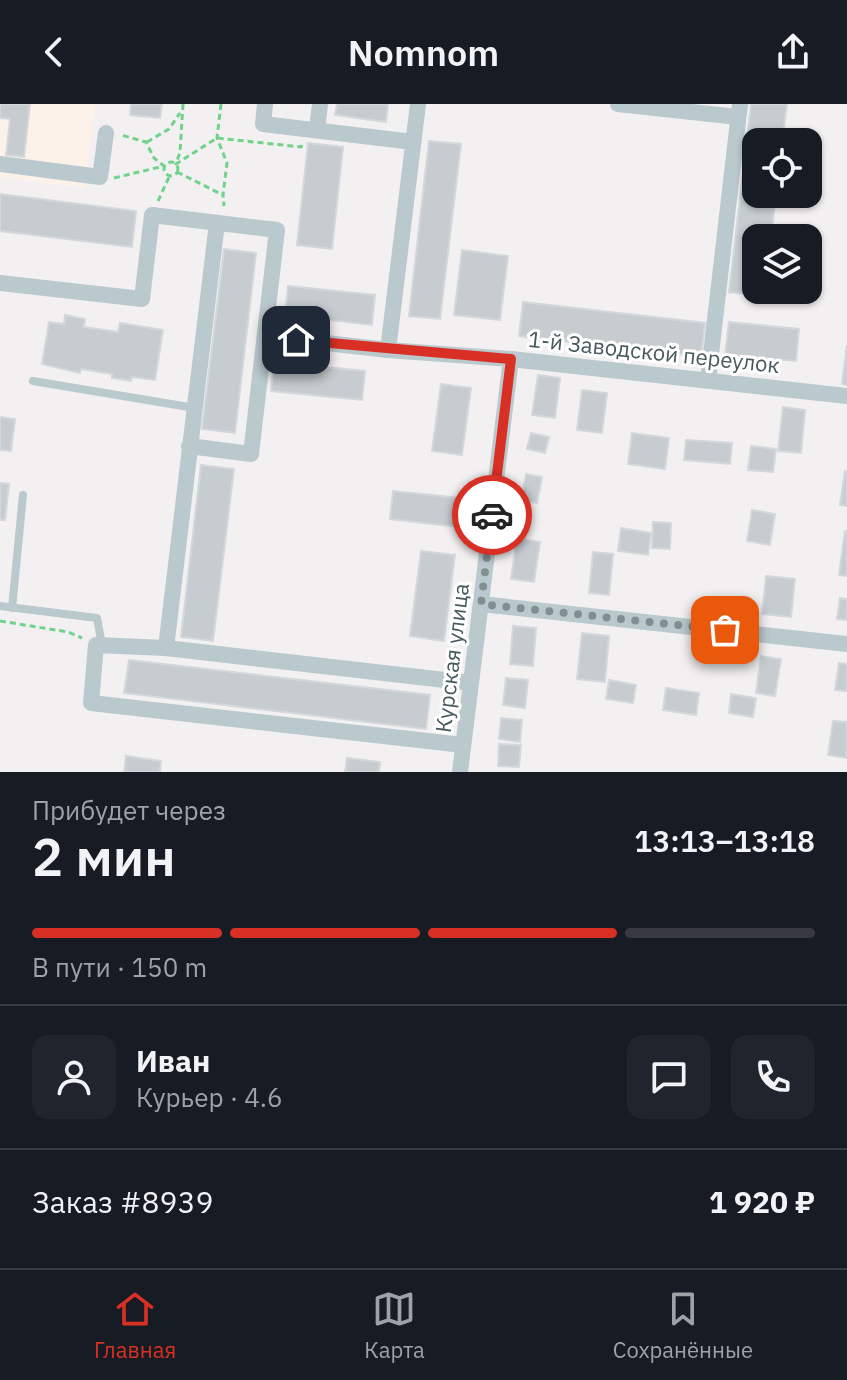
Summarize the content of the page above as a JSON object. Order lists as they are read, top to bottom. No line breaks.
{"streets":{"street":["1-й Заводской переулок","Курская улица"]},"crossings":[["1-й Заводской переулок","Курская улица"]],"page":{"header":"Nomnom","heading":["2 мин","Прибудет через","13:13–13:18"],"panel":["Иван","Курьер · 4.6","Заказ #8939","1 920 ₽"],"bar":"В пути · 150 m","tabs":["Главная","Карта","Сохранённые"]}}
